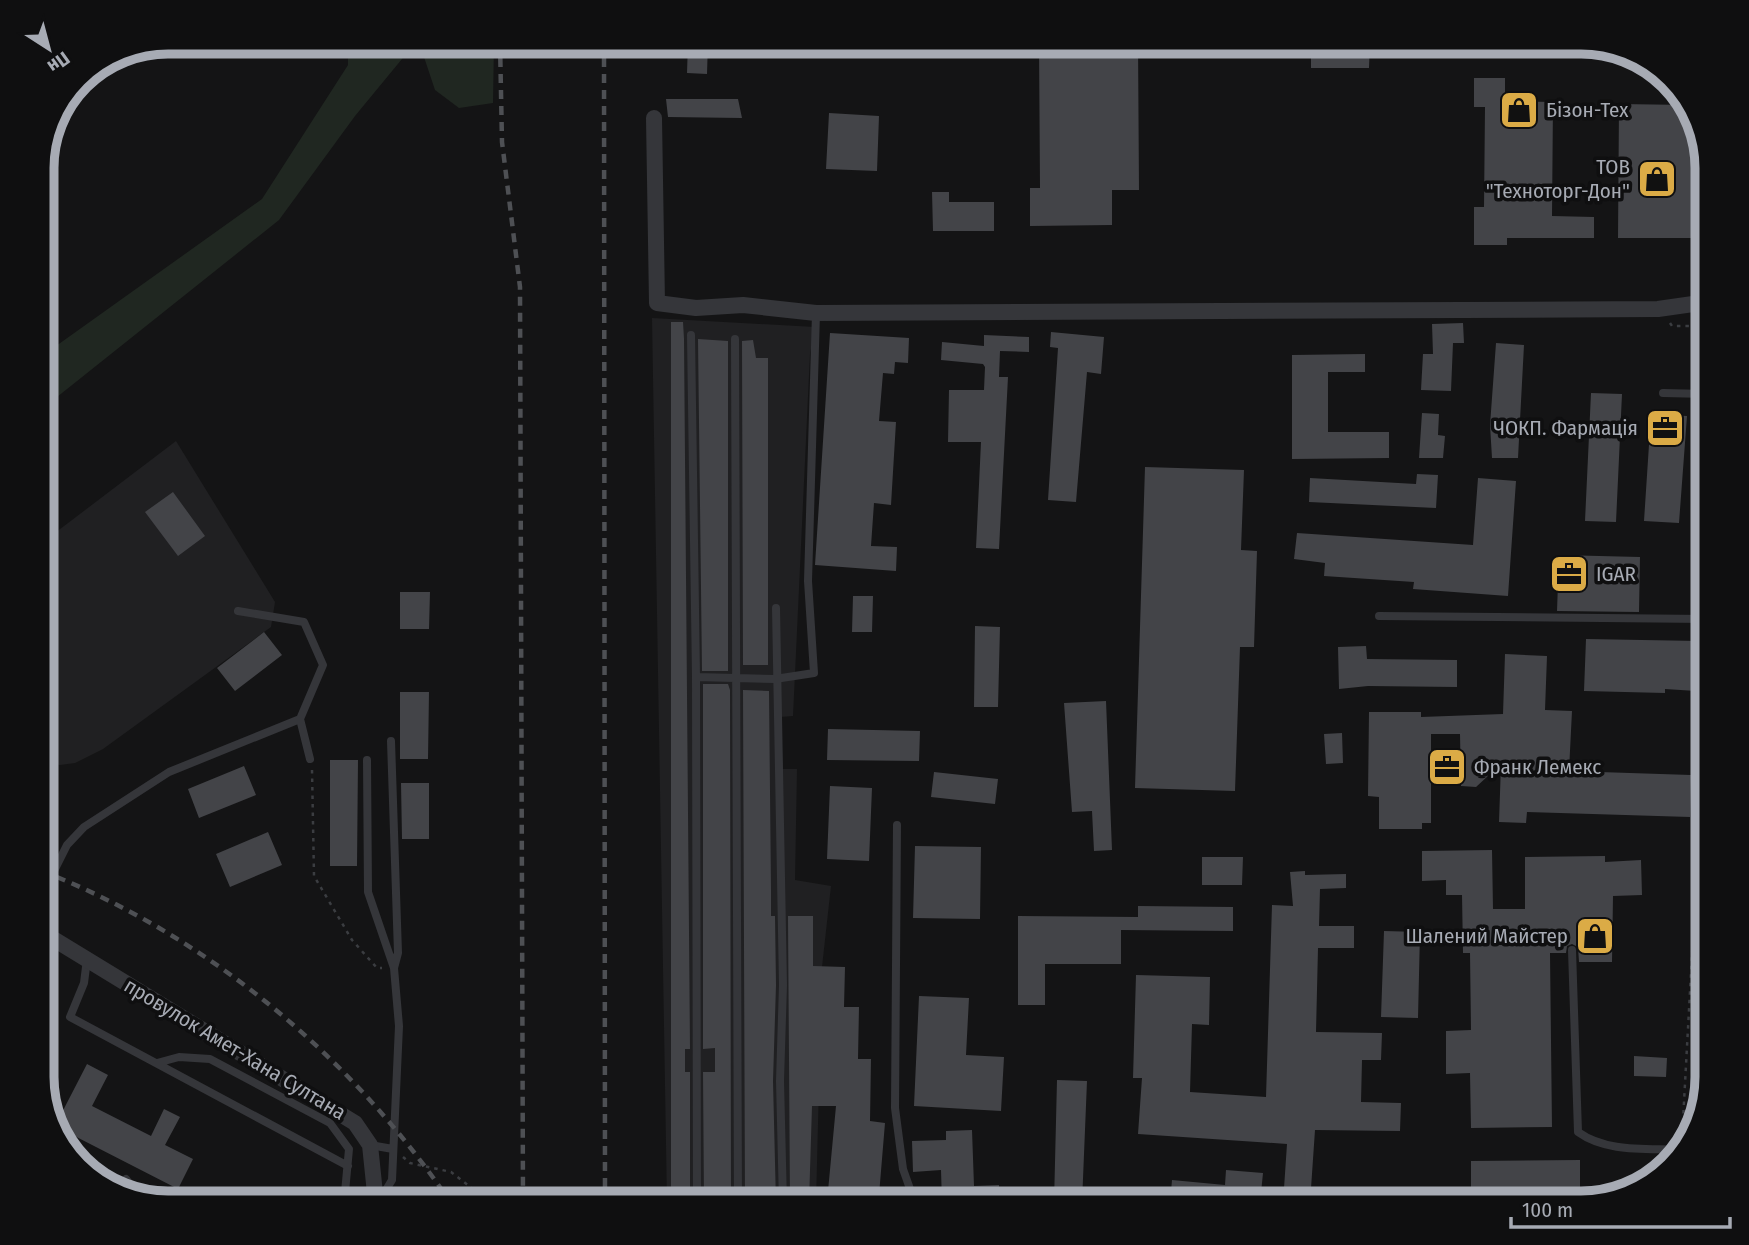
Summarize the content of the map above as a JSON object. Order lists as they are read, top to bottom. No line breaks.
{"streets":{"street":["провулок Амет-Хана Султана"]},"places":{"shop":["Бізон-Тех","ТОВ \"Техноторг-Дон\"","Шалений Майстер"],"office":["ЧОКП. Фармація","IGAR","Франк Лемекс"]},"scale_bar":"100 m","north":"bottom right"}
